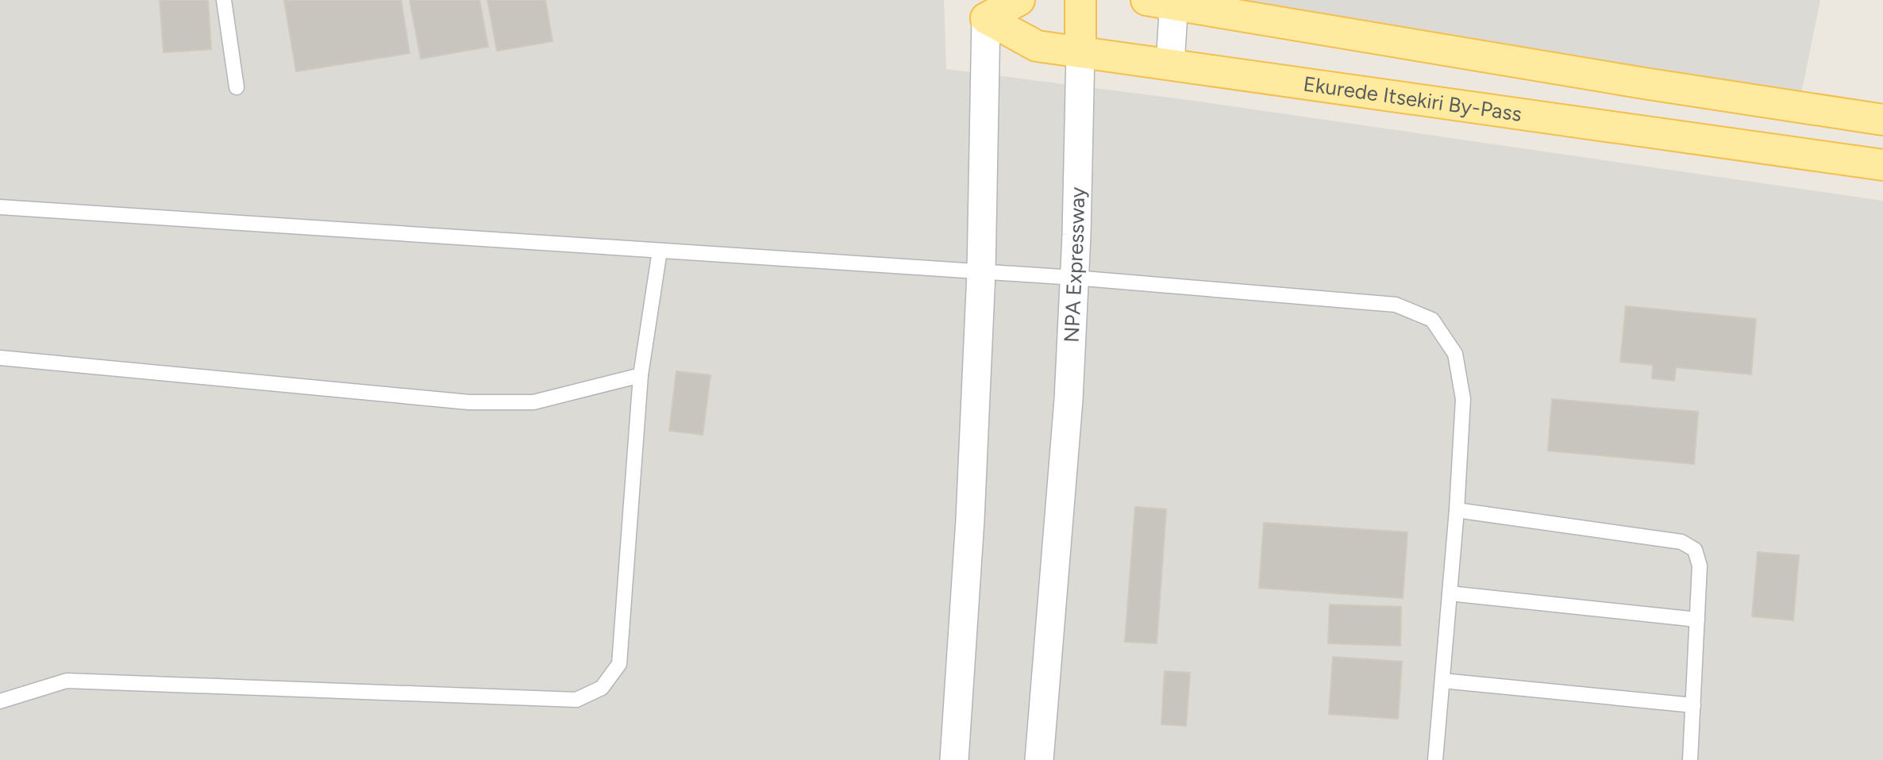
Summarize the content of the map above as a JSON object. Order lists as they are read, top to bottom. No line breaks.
{"streets":{"main road":["Ekurede Itsekiri By-Pass","NPA Expressway"]},"crossings":[["Ekurede Itsekiri By-Pass","NPA Expressway"]]}
